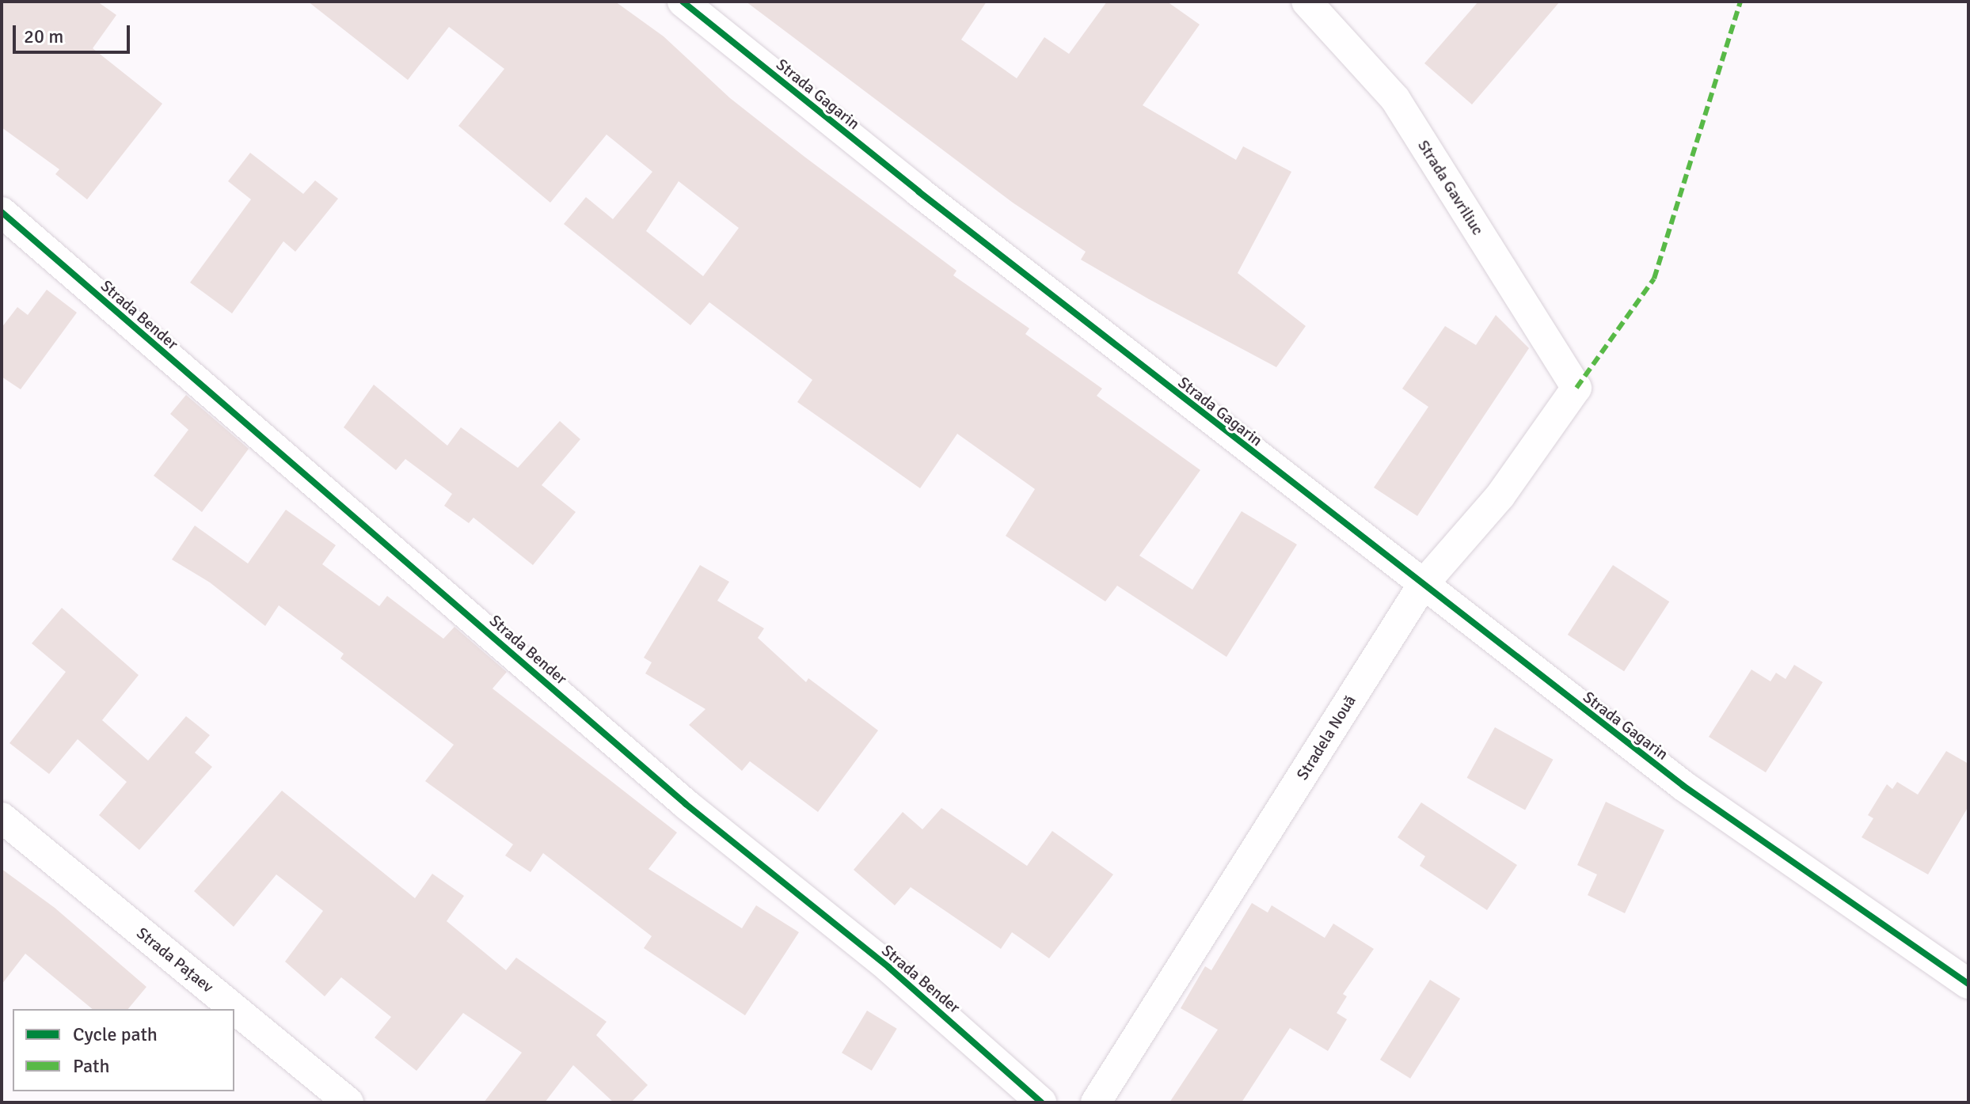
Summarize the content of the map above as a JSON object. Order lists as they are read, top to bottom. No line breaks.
{"streets":{"street":["Strada Gagarin","Strada Gavriliuc","Strada Bender","Stradela Nouă","Strada Pațaev"]},"crossings":[["Strada Gagarin","Stradela Nouă"],["Strada Gavriliuc","Stradela Nouă"]],"legend":["Cycle path","Path"],"scale_bar":"20 m"}
